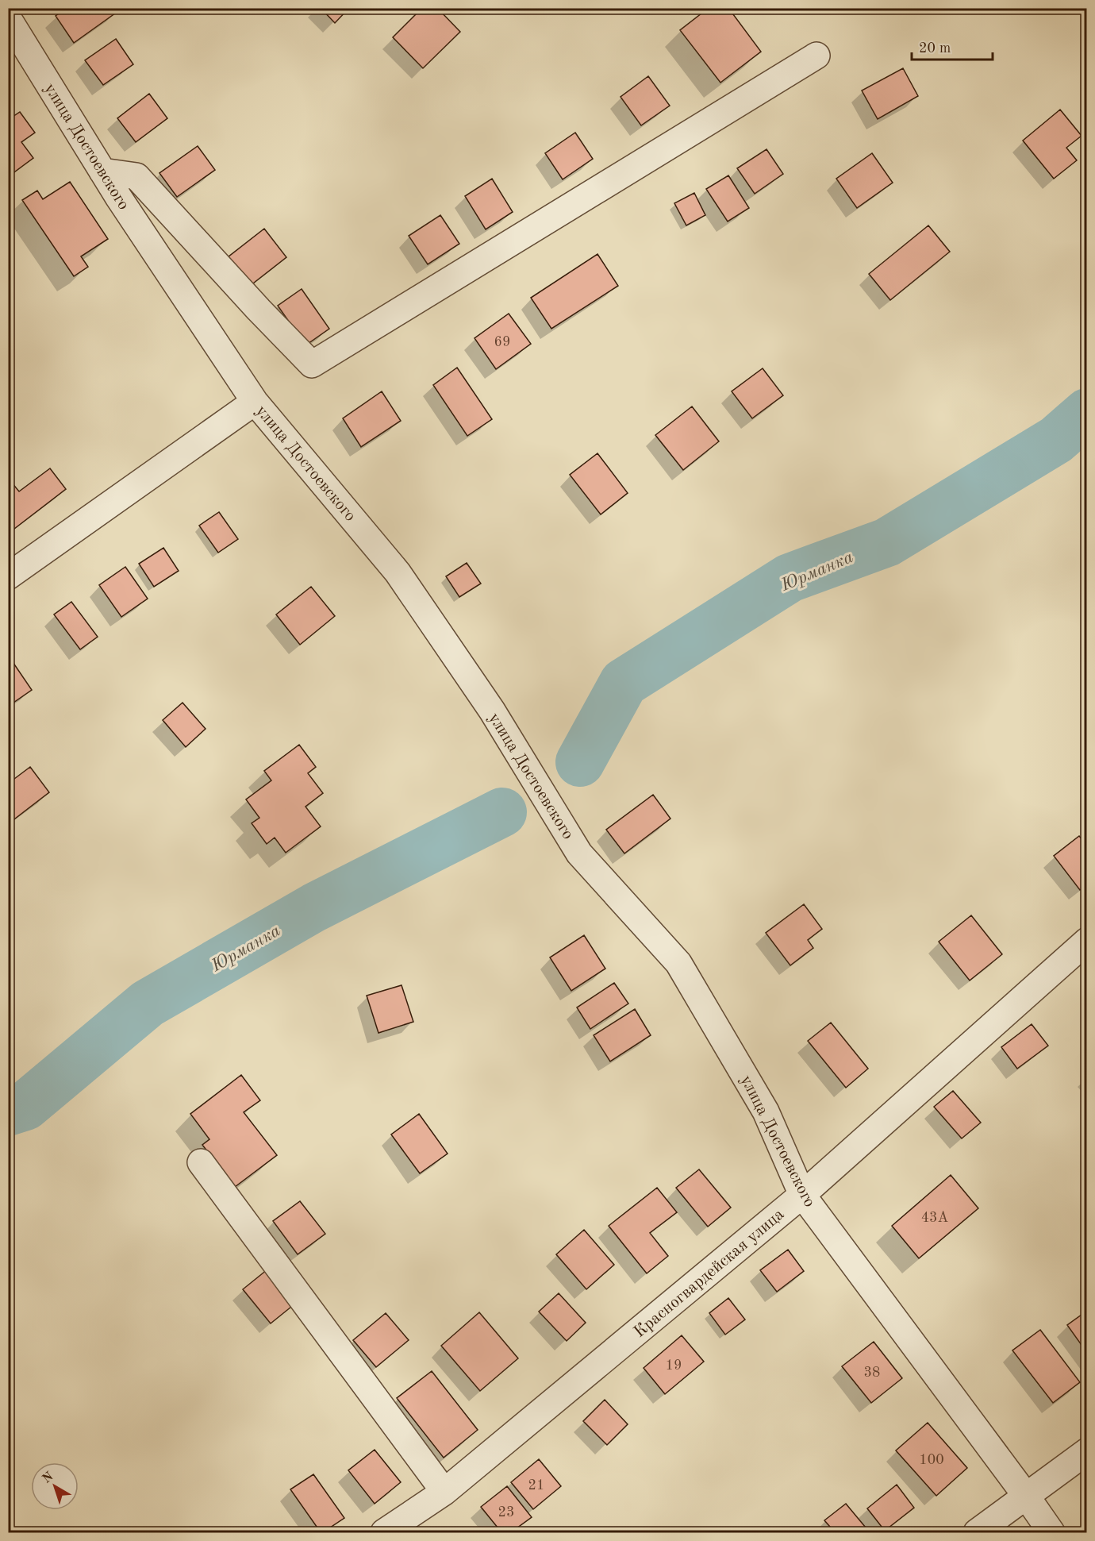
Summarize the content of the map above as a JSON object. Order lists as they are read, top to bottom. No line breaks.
{"streets":{"street":["улица Достоевского","Красногвардейская улица"]},"crossings":[["улица Достоевского","Красногвардейская улица"]],"water":["Юрманка"],"house_numbers":["69","43А","19","38","100","21","23"],"scale_bar":"20 m","north":"top left"}
